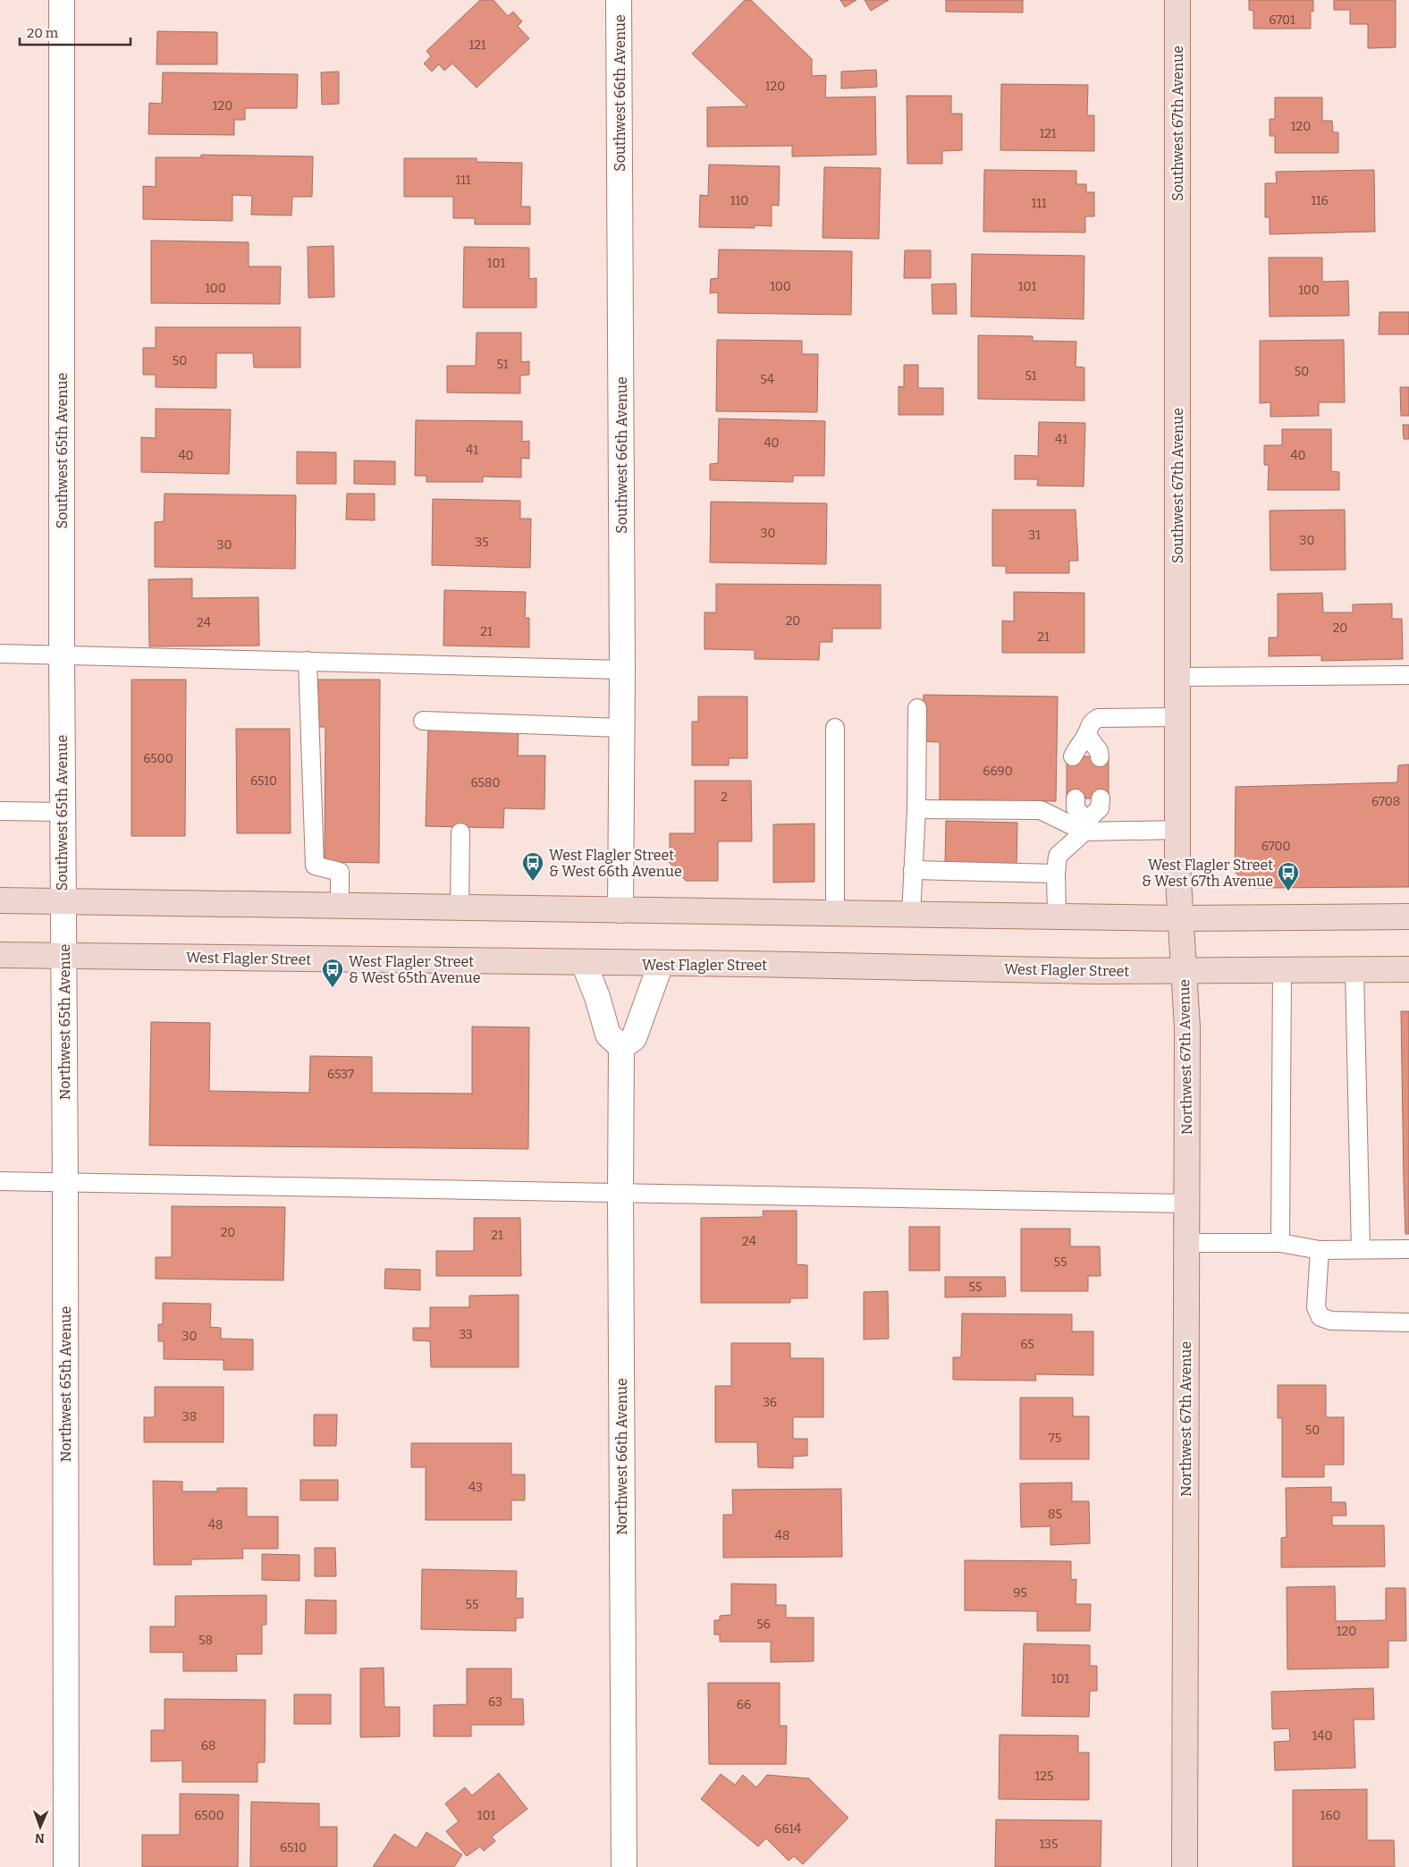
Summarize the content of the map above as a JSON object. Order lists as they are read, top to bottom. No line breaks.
{"streets":{"main road":["Southwest 67th Avenue","West Flagler Street","Northwest 67th Avenue"],"street":["Southwest 66th Avenue","Southwest 65th Avenue","Northwest 65th Avenue","Northwest 66th Avenue"]},"crossings":[["Southwest 67th Avenue","West Flagler Street"],["Southwest 67th Avenue","Northwest 67th Avenue"],["Southwest 65th Avenue","Northwest 65th Avenue"],["West Flagler Street","Northwest 65th Avenue"],["West Flagler Street","Northwest 67th Avenue"]],"places":{"bus stop":["West Flagler Street & West 66th Avenue","West Flagler Street & West 67th Avenue","West Flagler Street & West 65th Avenue"]},"house_numbers":["6701","121","120","120","120","121","111","110","116","111","101","100","101","100","100","50","51","50","51","54","41","40","41","40","40","30","31","30","35","30","20","24","20","21","21","6500","6690","6510","6580","2","6708","6700","6537","20","21","24","55","55","33","30","65","36","38","50","75","43","85","48","48","95","55","56","120","58","101","63","66","140","68","125","6500","101","160","6614","135","6510"],"scale_bar":"20 m","north":"bottom"}
